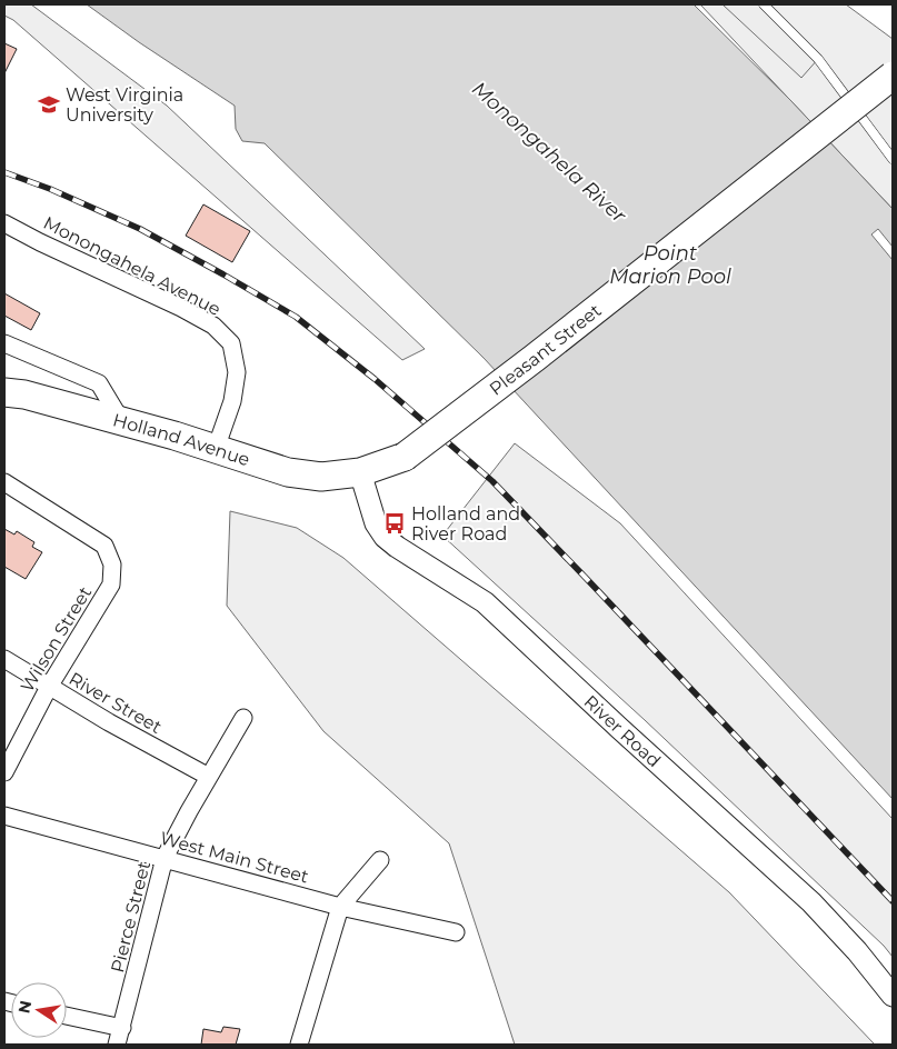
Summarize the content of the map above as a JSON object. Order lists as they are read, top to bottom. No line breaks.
{"streets":{"main road":["Pleasant Street","Holland Avenue"],"street":["Monongahela Avenue","Wilson Street","River Street","River Road","West Main Street","Pierce Street"]},"crossings":[["Monongahela Avenue","Holland Avenue"],["Pleasant Street","Holland Avenue"],["Pleasant Street","River Road"],["Holland Avenue","River Road"],["Wilson Street","River Street"],["River Street","Pierce Street"],["West Main Street","Pierce Street"]],"water":["Monongahela River","Point Marion Pool"],"places":{"school or university":["West Virginia University"],"bus stop":["Holland and River Road"]},"north":"left"}
